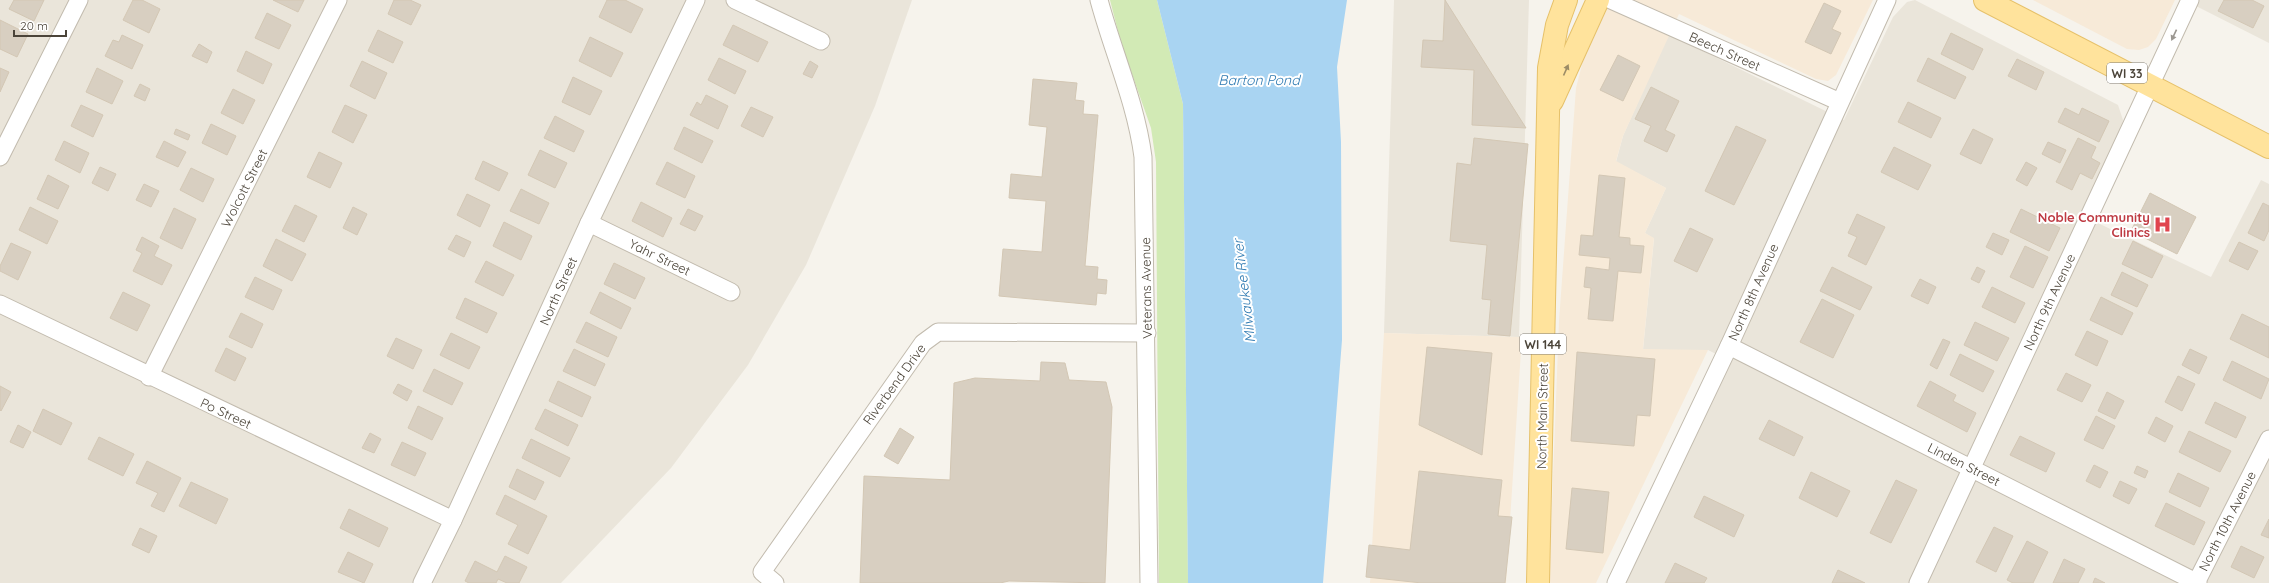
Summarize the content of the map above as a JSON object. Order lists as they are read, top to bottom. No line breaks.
{"streets":{"main road":["WI 33","WI 144","North Main Street"],"street":["Beech Street","Wolcott Street","Yahr Street","Veterans Avenue","North Street","North 8th Avenue","North 9th Avenue","Riverbend Drive","Po Street","Linden Street","North 10th Avenue"]},"crossings":[["Beech Street","North 8th Avenue"],["WI 33","North 9th Avenue"],["Wolcott Street","Po Street"],["Yahr Street","North Street"],["Veterans Avenue","Riverbend Drive"],["North Street","Po Street"],["North 8th Avenue","Linden Street"],["North 9th Avenue","Linden Street"],["Linden Street","North 10th Avenue"]],"water":["Barton Pond","Milwaukee River"],"places":{"hospital":["Noble Community Clinics"]},"scale_bar":"20 m"}
